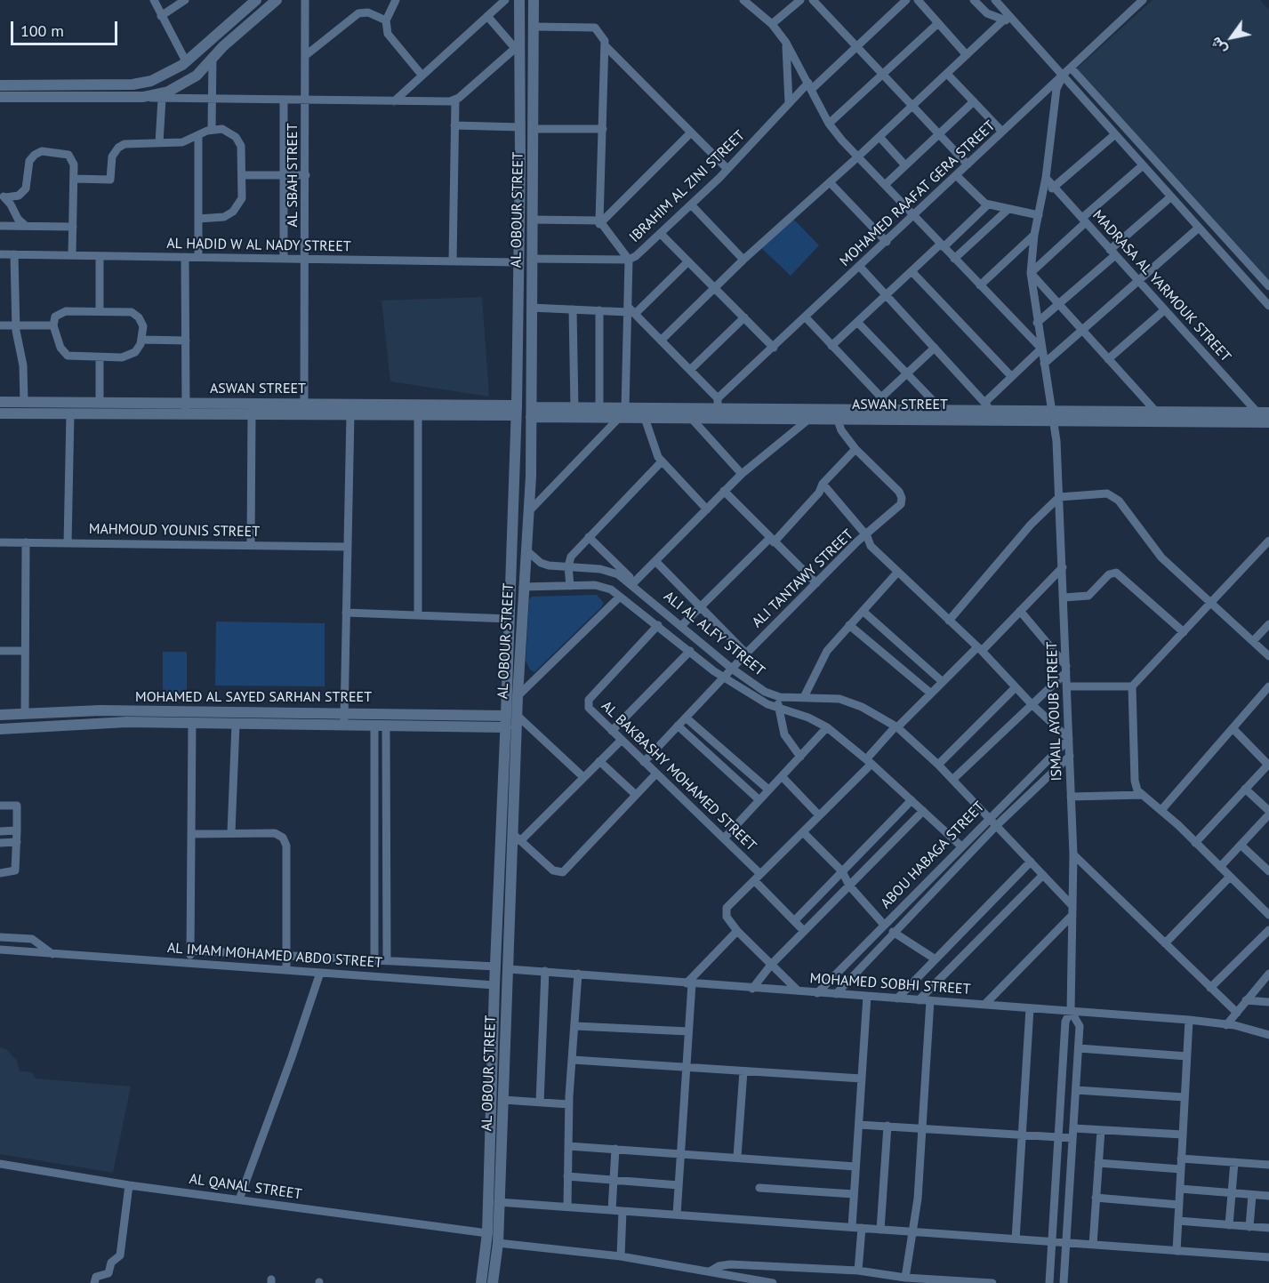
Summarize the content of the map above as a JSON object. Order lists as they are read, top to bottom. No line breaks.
{"streets":{"street":["AL SBAH STREET","IBRAHIM AL ZINI STREET","MOHAMED RAAFAT GERA STREET","AL OBOUR STREET","AL HADID W AL NADY STREET","MADRASA AL YARMOUK STREET","ASWAN STREET","MAHMOUD YOUNIS STREET","ALI TANTAWY STREET","ALI AL ALFY STREET","MOHAMED AL SAYED SARHAN STREET","ISMAIL AYOUB STREET","AL BAKBASHY MOHAMED STREET","ABOU HABAGA STREET","AL IMAM MOHAMED ABDO STREET","MOHAMED SOBHI STREET","AL QANAL STREET"]},"crossings":[["AL SBAH STREET","AL HADID W AL NADY STREET"],["AL SBAH STREET","ASWAN STREET"],["IBRAHIM AL ZINI STREET","AL OBOUR STREET"],["MOHAMED RAAFAT GERA STREET","ASWAN STREET"],["MOHAMED RAAFAT GERA STREET","ISMAIL AYOUB STREET"],["AL OBOUR STREET","AL HADID W AL NADY STREET"],["AL OBOUR STREET","ASWAN STREET"],["AL OBOUR STREET","ALI AL ALFY STREET"],["AL OBOUR STREET","MOHAMED AL SAYED SARHAN STREET"],["AL OBOUR STREET","AL IMAM MOHAMED ABDO STREET"],["AL OBOUR STREET","MOHAMED SOBHI STREET"],["AL OBOUR STREET","AL QANAL STREET"],["MADRASA AL YARMOUK STREET","ASWAN STREET"],["MADRASA AL YARMOUK STREET","ISMAIL AYOUB STREET"],["ASWAN STREET","ALI TANTAWY STREET"],["ASWAN STREET","ISMAIL AYOUB STREET"],["ALI TANTAWY STREET","ALI AL ALFY STREET"],["ALI TANTAWY STREET","AL BAKBASHY MOHAMED STREET"],["ALI AL ALFY STREET","ISMAIL AYOUB STREET"],["ALI AL ALFY STREET","AL BAKBASHY MOHAMED STREET"],["ALI AL ALFY STREET","ABOU HABAGA STREET"],["ISMAIL AYOUB STREET","ABOU HABAGA STREET"],["ISMAIL AYOUB STREET","MOHAMED SOBHI STREET"],["ABOU HABAGA STREET","MOHAMED SOBHI STREET"]],"scale_bar":"100 m","north":"bottom left"}
